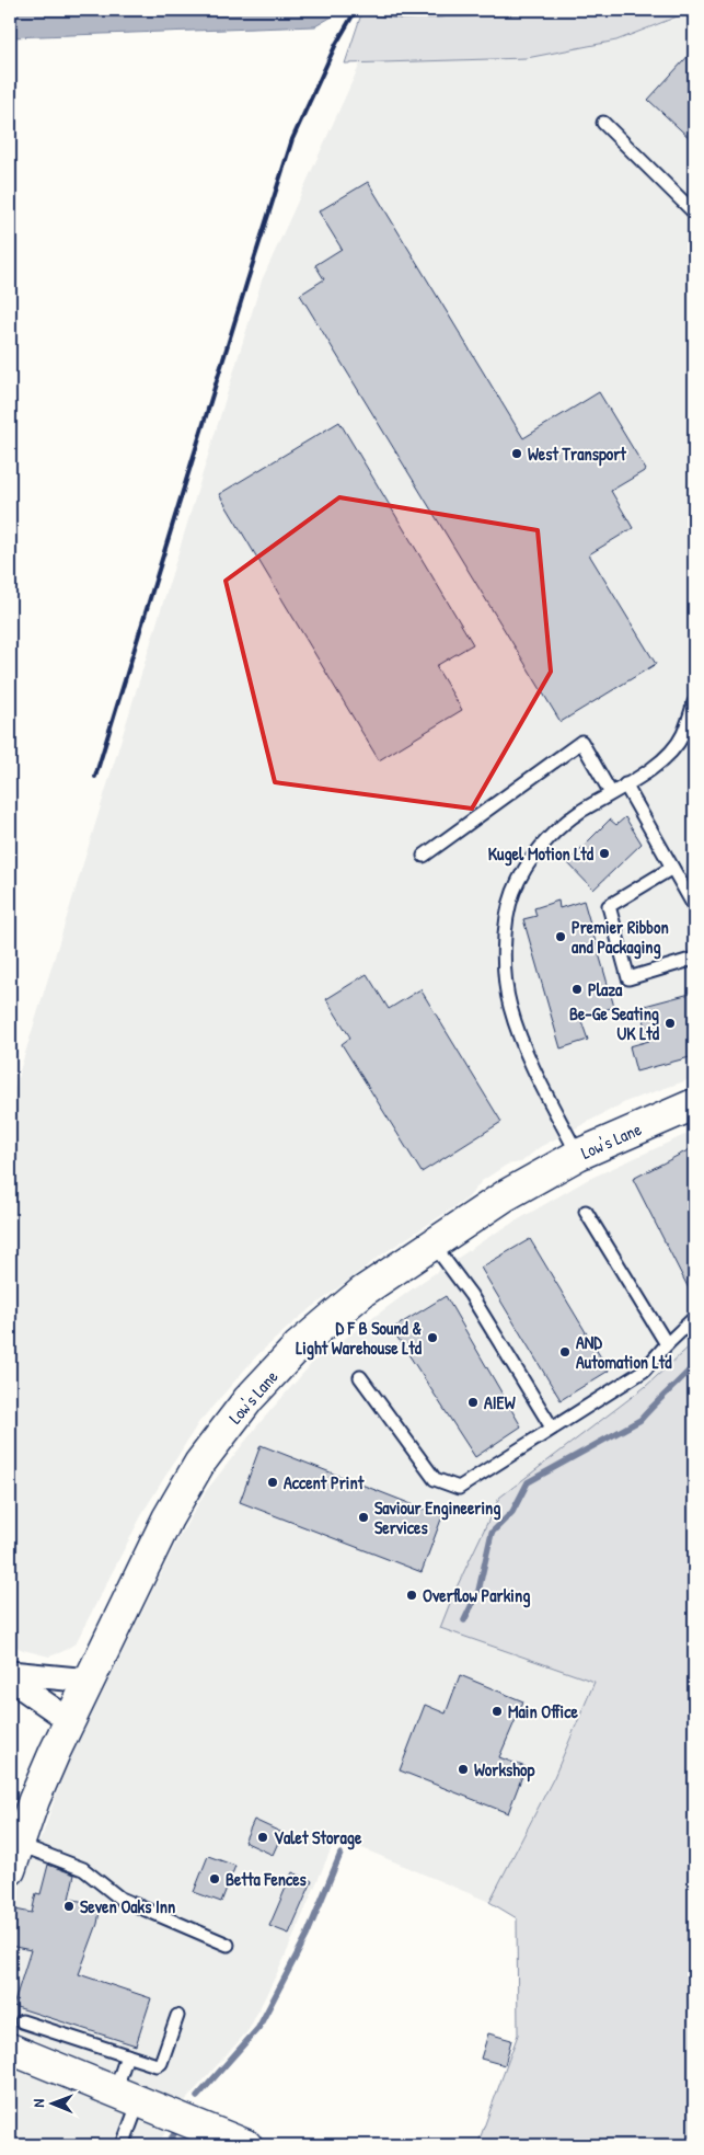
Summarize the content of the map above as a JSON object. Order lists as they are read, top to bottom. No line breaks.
{"streets":{"street":["Low's Lane"]},"places":["West Transport","Kugel Motion Ltd","Premier Ribbon and Packaging","Plaza","Be-Ge Seating UK Ltd","D F B Sound & Light Warehouse Ltd","AND Automation Ltd","AIEW","Accent Print","Saviour Engineering Services","Overflow Parking","Main Office","Workshop","Valet Storage","Betta Fences","Seven Oaks Inn"],"north":"left"}
